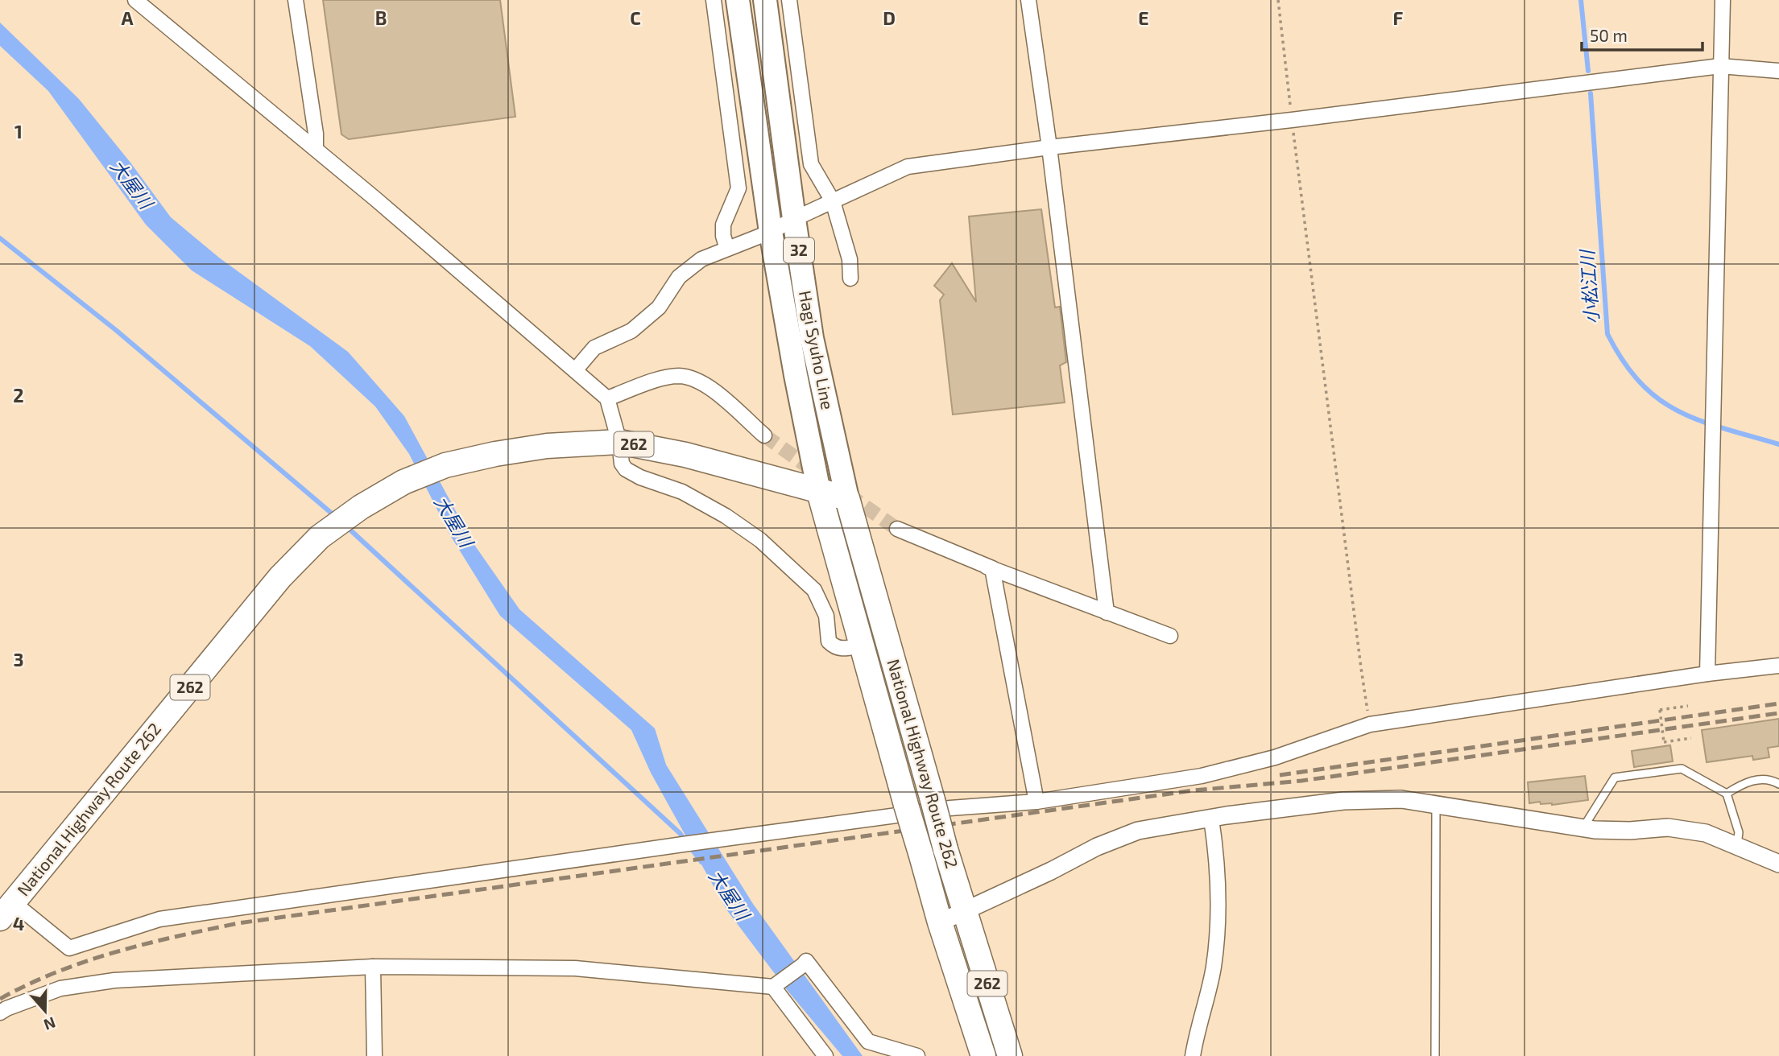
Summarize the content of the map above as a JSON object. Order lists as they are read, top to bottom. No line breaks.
{"streets":{"highway":["262","National Highway Route 262"],"main road":["32","Hagi Syuho Line"]},"crossings":[["Hagi Syuho Line","National Highway Route 262"]],"water":["大屋川","小松江川"],"scale_bar":"50 m","north":"bottom","grid":{"columns":["A","B","C","D","E","F"],"rows":["1","2","3","4"]}}
